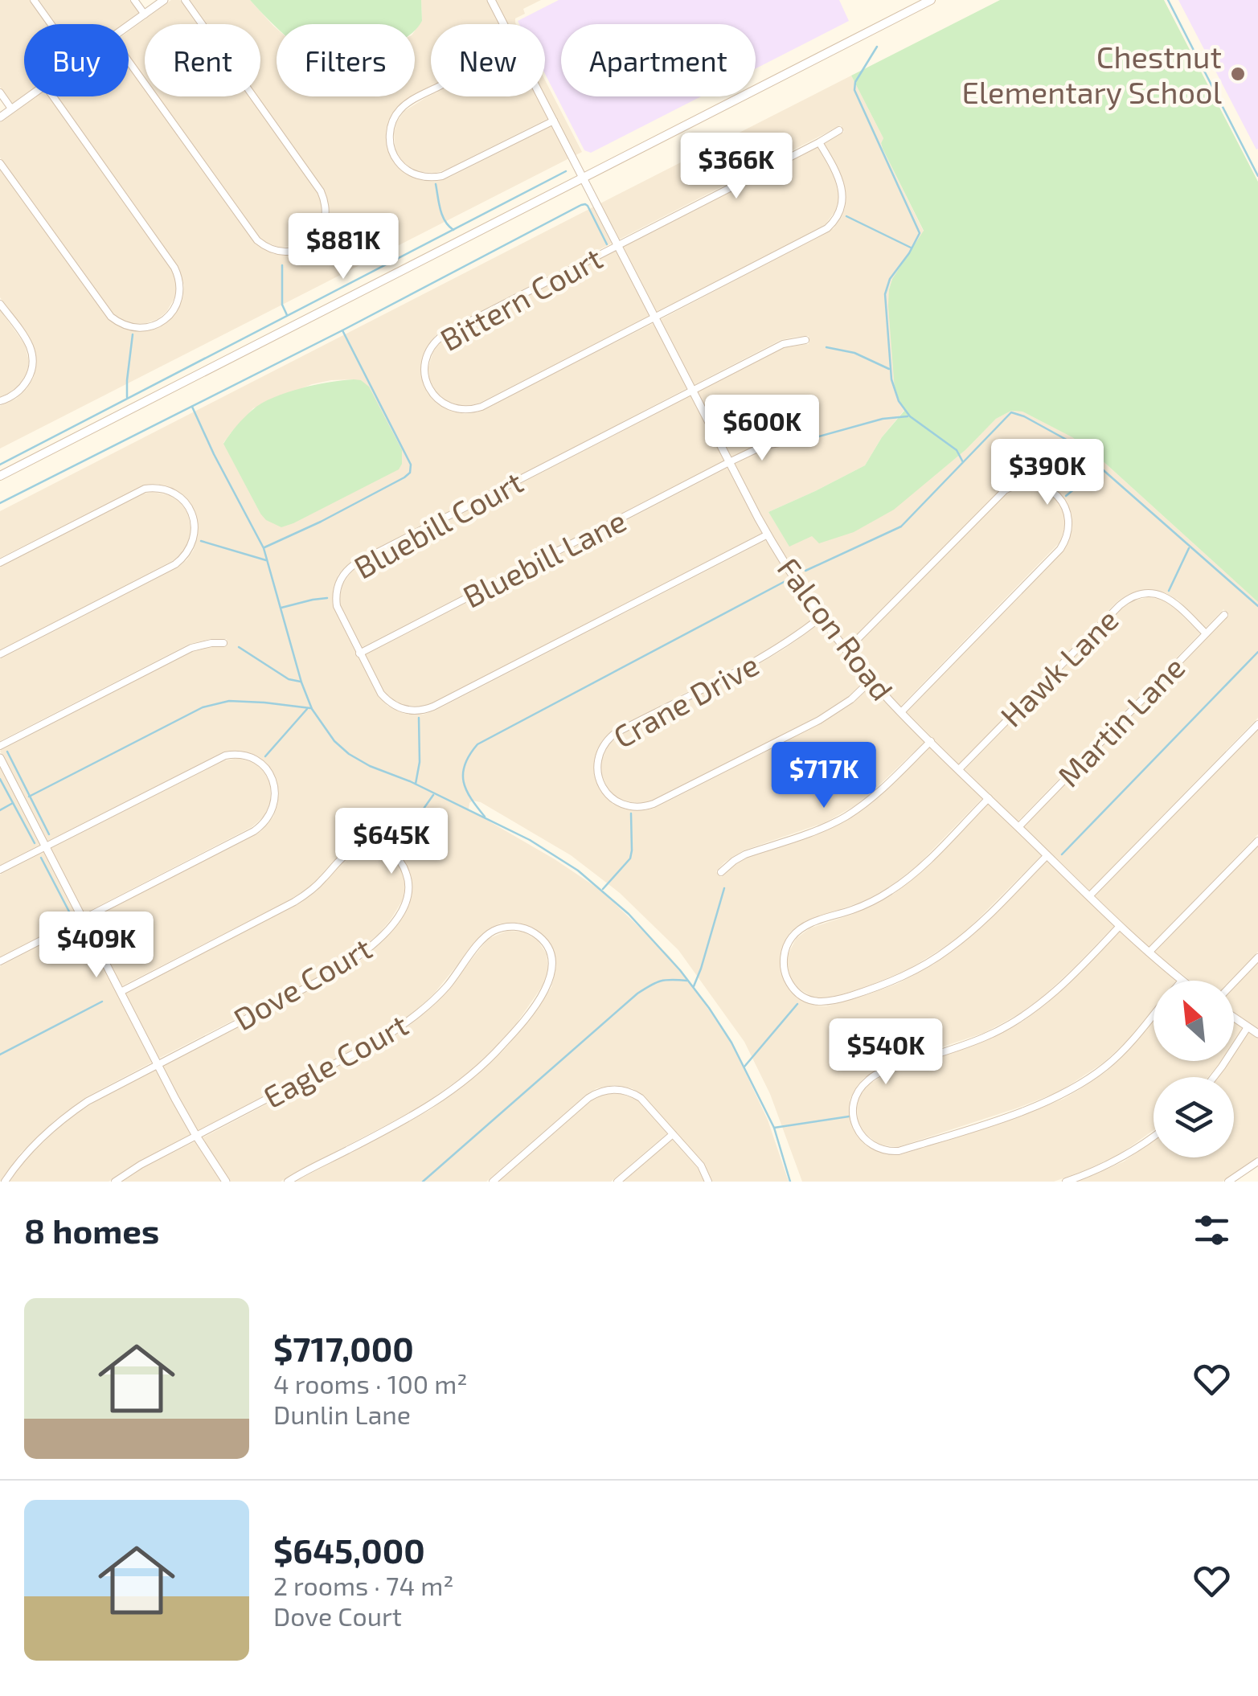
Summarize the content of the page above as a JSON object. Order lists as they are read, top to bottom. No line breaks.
{"streets":{"street":["Bittern Court","Bluebill Court","Bluebill Lane","Falcon Road","Hawk Lane","Crane Drive","Martin Lane","Dove Court","Eagle Court"]},"crossings":[["Bittern Court","Falcon Road"],["Bluebill Court","Bluebill Lane"],["Bluebill Court","Falcon Road"],["Bluebill Lane","Falcon Road"],["Falcon Road","Hawk Lane"],["Falcon Road","Crane Drive"],["Falcon Road","Martin Lane"],["Hawk Lane","Martin Lane"]],"places":["Chestnut Elementary School"],"north":"top left","page":{"chip":["Buy","Rent","Filters","New","Apartment"],"price":["$366K","$881K","$600K","$390K","$717K","$645K","$409K","$540K"],"heading":"8 homes","list":[{"name":"$717,000","note":"4 rooms · 100 m² · Dunlin Lane"},{"name":"$645,000","note":"2 rooms · 74 m² · Dove Court"}]}}
